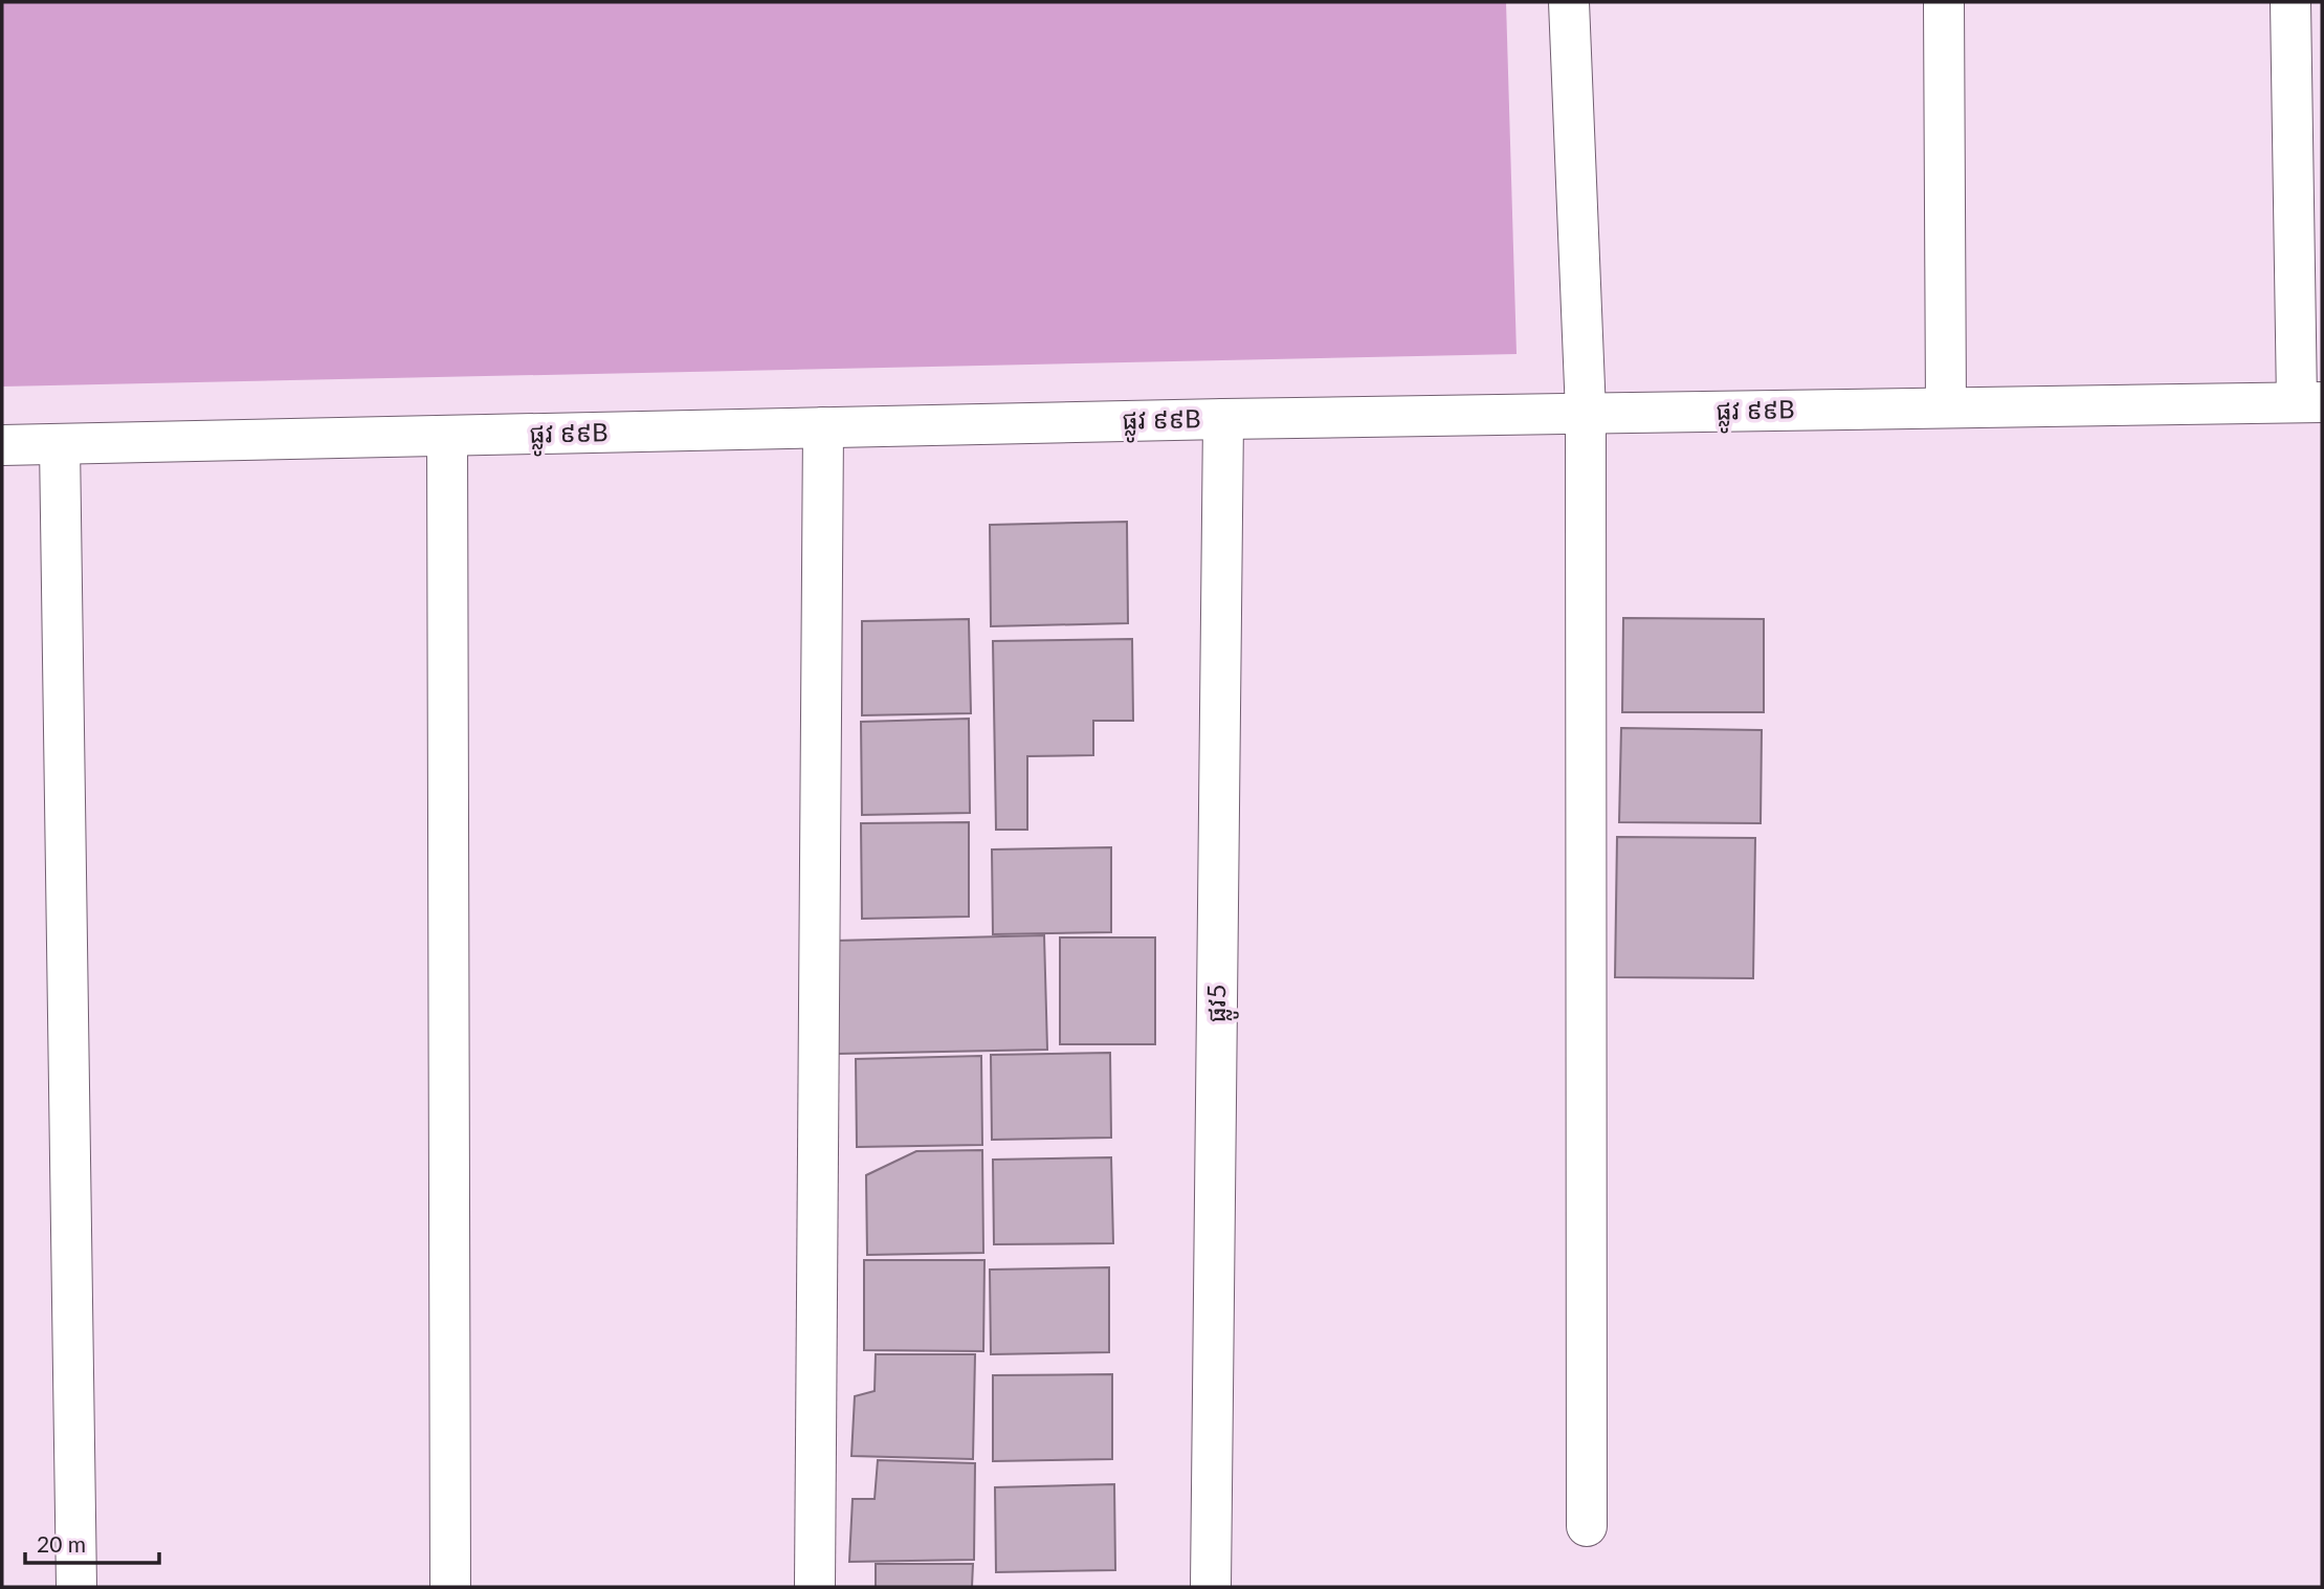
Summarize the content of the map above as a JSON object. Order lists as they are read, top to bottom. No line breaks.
{"streets":{"street":["ផ្លូវ ៩៩B","ផ្លូវ5"]},"crossings":[["ផ្លូវ ៩៩B","ផ្លូវ5"]],"scale_bar":"20 m"}
